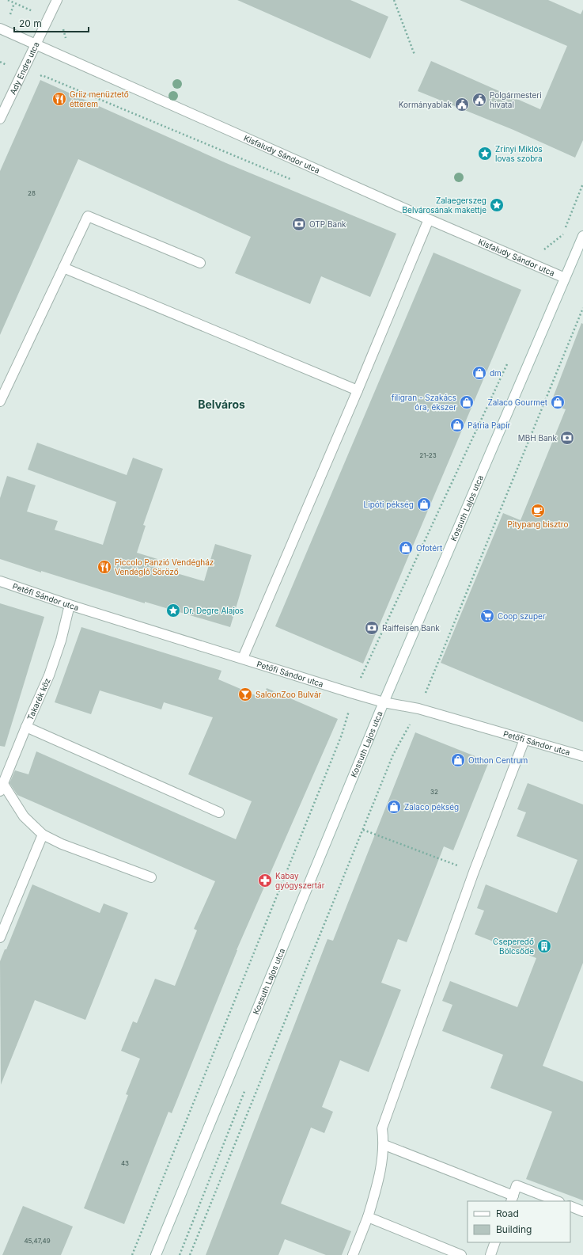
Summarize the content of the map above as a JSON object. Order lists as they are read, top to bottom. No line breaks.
{"streets":{"street":["Ady Endre utca","Kisfaludy Sándor utca","Kossuth Lajos utca","Petőfi Sándor utca","Takarék köz"]},"crossings":[["Ady Endre utca","Kisfaludy Sándor utca"],["Kisfaludy Sándor utca","Kossuth Lajos utca"],["Kossuth Lajos utca","Petőfi Sándor utca"],["Petőfi Sándor utca","Takarék köz"]],"districts":["Belváros"],"places":{"restaurant":["Griiz menüztető étterem","Piccolo Panzió Vendégház Vendéglő Söröző"],"public building":["Polgármesteri hivatal","Kormányablak"],"place":["Zrínyi Miklós lovas szobra","Zalaegerszeg Belvárosának makettje","Dr. Degre Alajos"],"bank":["OTP Bank","MBH Bank","Raiffeisen Bank"],"shop":["dm","filigran - Szakács óra, ékszer","Zalaco Gourmet","Pátria Papír","Lipóti pékség","Ofotért","Otthon Centrum","Zalaco pékség"],"cafe":["Pitypang bisztro"],"supermarket":["Coop szuper"],"bar":["SaloonZoo Bulvár"],"pharmacy":["Kabay gyógyszertár"],"building":["Cseperedő Bölcsőde"]},"house_numbers":["28","21-23","32","43","45,47,49"],"legend":["Road","Building"],"scale_bar":"20 m"}
